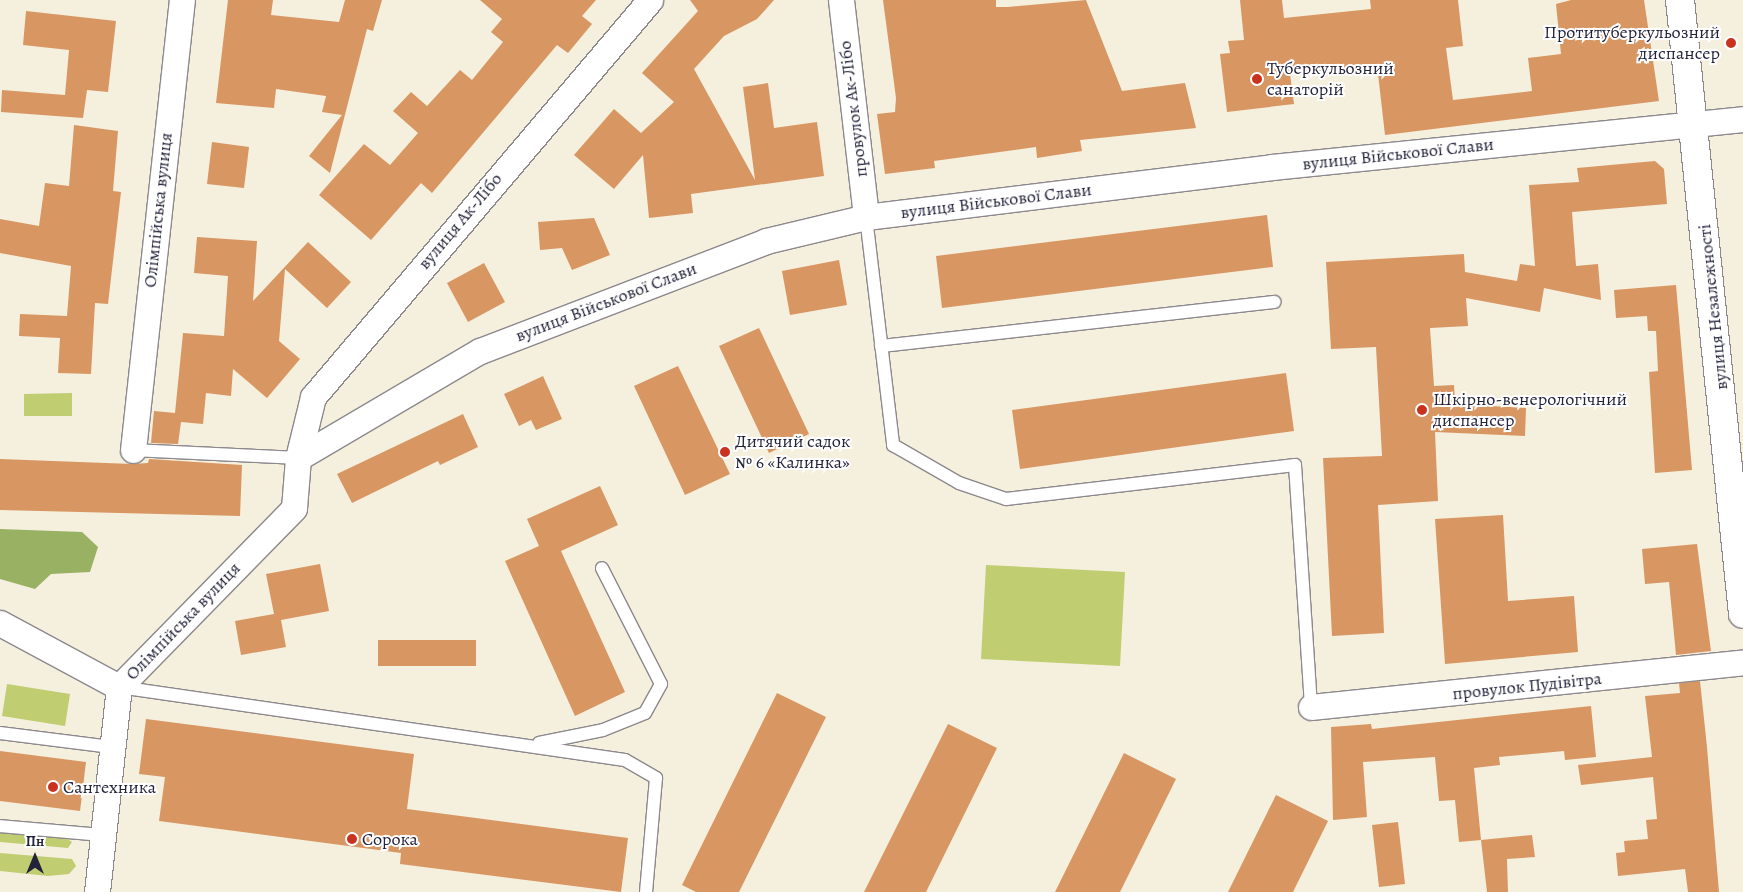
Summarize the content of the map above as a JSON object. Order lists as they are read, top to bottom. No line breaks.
{"streets":{"street":["провулок Ак-Лібо","вулиця Військової Слави","Олімпійська вулиця","вулиця Ак-Лібо","вулиця Незалежності","провулок Пудівітра"]},"crossings":[["провулок Ак-Лібо","вулиця Військової Слави"],["вулиця Військової Слави","Олімпійська вулиця"],["вулиця Військової Слави","вулиця Ак-Лібо"],["вулиця Військової Слави","вулиця Незалежності"],["Олімпійська вулиця","вулиця Ак-Лібо"]],"places":["Протитуберкульозний диспансер","Туберкульозний санаторій","Шкірно-венерологічний диспансер","Дитячий садок № 6 «Калинка»","Сантехника","Сорока"],"north":"top"}
